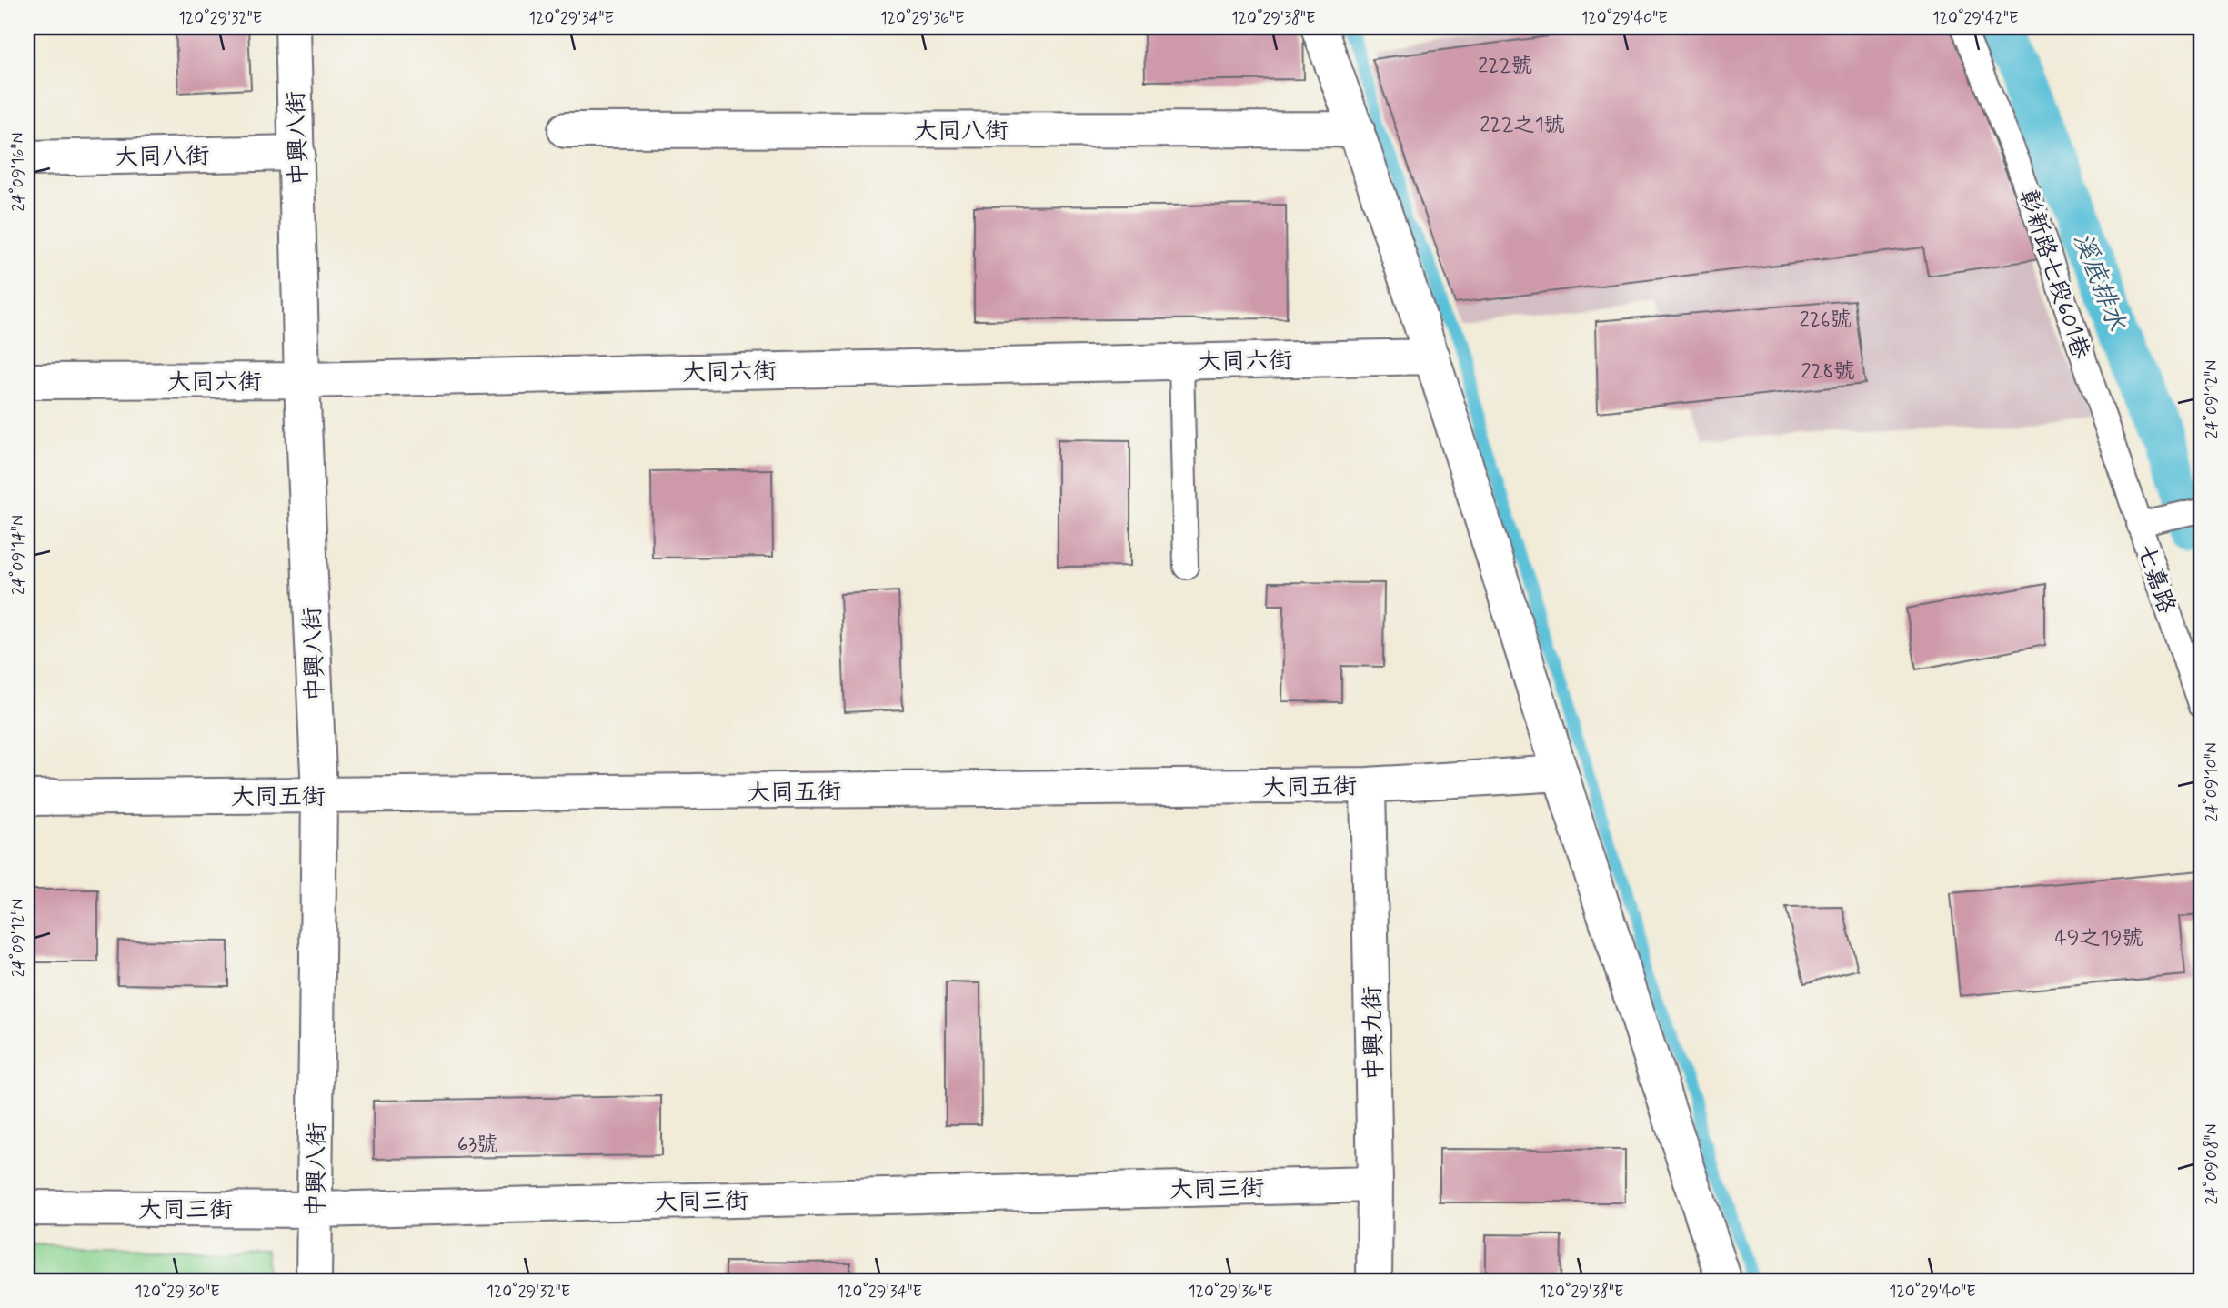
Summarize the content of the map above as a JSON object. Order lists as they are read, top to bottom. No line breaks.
{"streets":{"street":["大同八街","中興八街","大同六街","大同五街","中興九街","大同三街"],"lane":["彰新路七段601巷","七嘉路"]},"crossings":[["大同八街","中興八街"],["中興八街","大同六街"],["中興八街","大同五街"],["中興八街","大同三街"],["彰新路七段601巷","七嘉路"],["大同五街","中興九街"],["中興九街","大同三街"]],"water":["溪底排水"],"house_numbers":["222號","222之1號","226號","228號","49之19號","63號"],"coordinates":["120°29'32\"E","120°29'34\"E","120°29'36\"E","120°29'38\"E","120°29'40\"E","120°29'42\"E","24°09'16\"N","24°09'12\"N","24°09'14\"N","24°09'10\"N","24°09'08\"N","120°29'30\"E"]}
